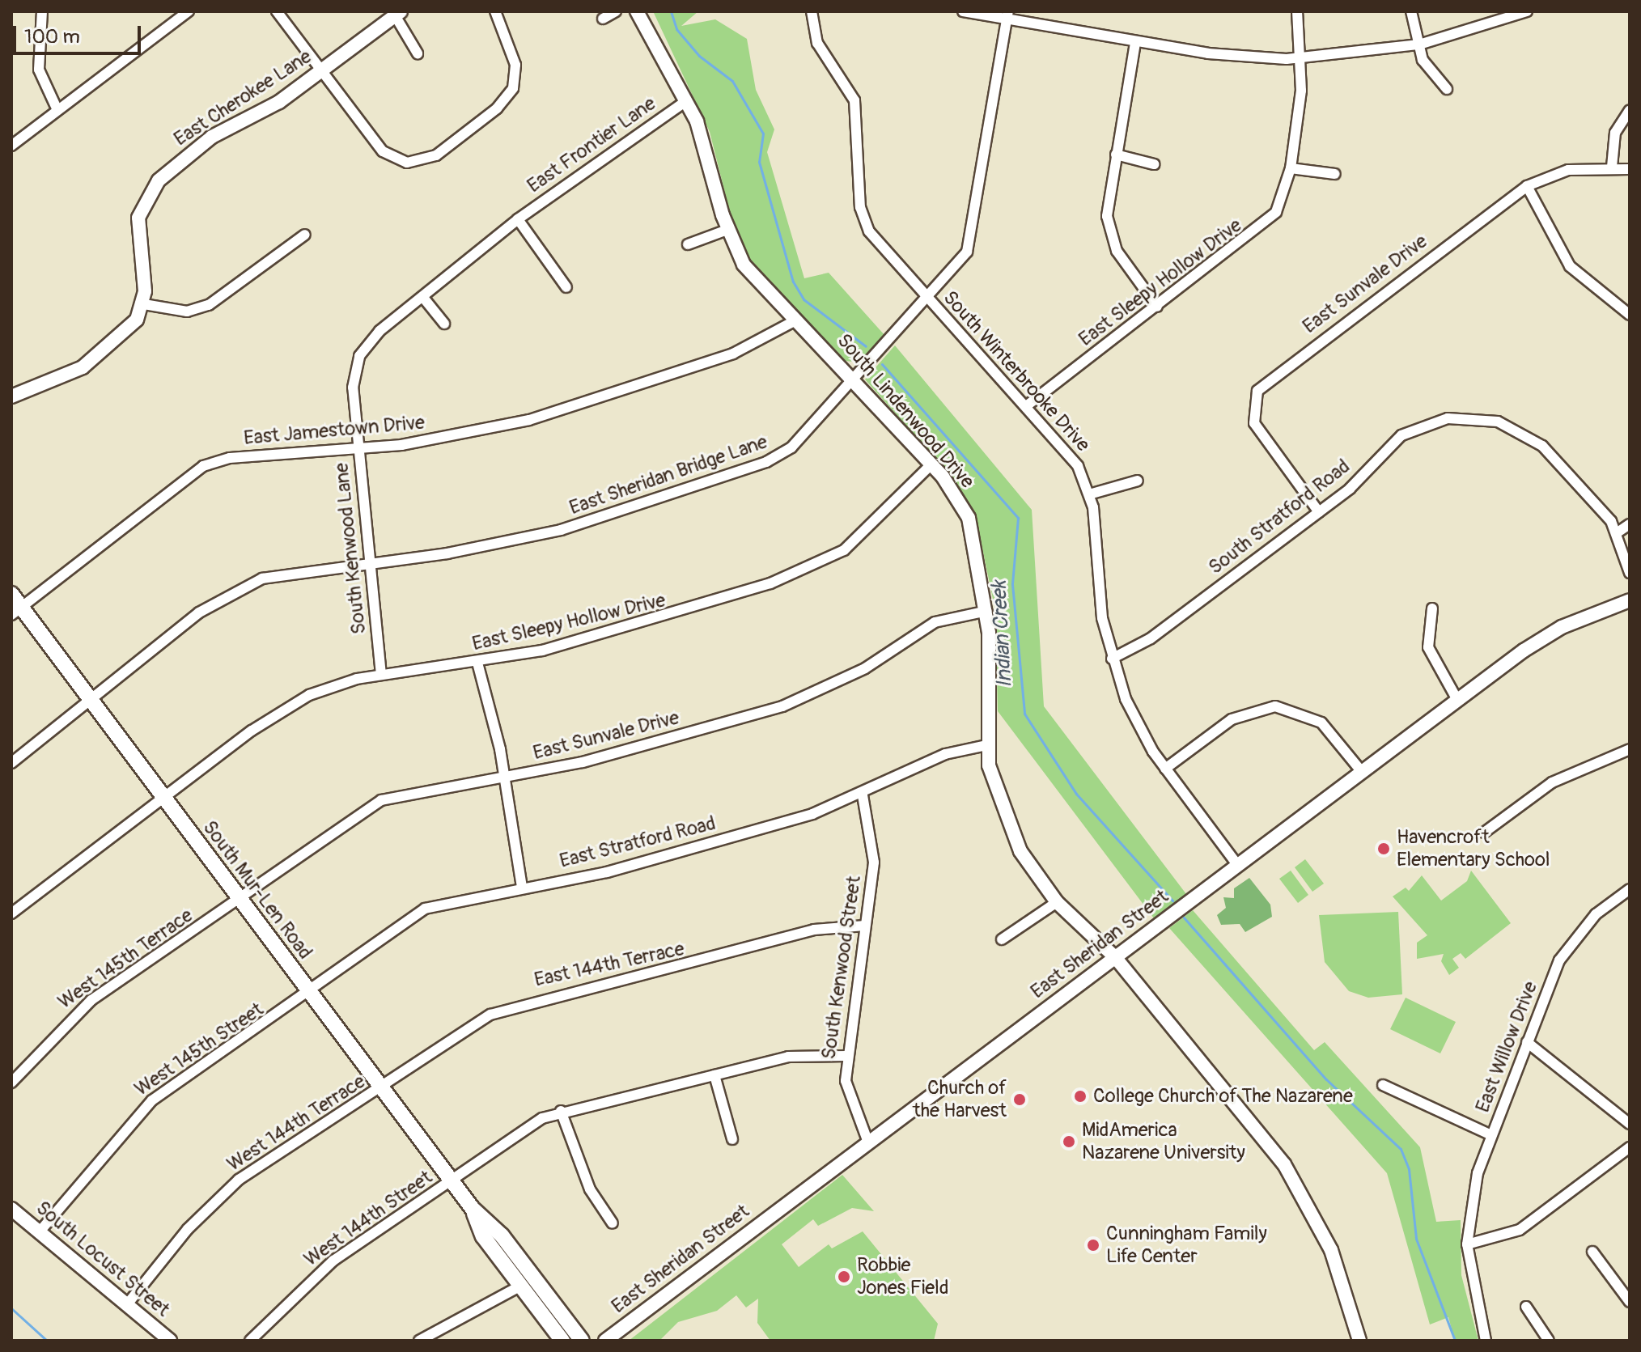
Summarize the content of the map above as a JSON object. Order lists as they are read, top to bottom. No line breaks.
{"streets":{"main road":["South Mur-Len Road"],"street":["East Cherokee Lane","East Frontier Lane","East Sleepy Hollow Drive","East Sunvale Drive","South Winterbrooke Drive","South Lindenwood Drive","East Jamestown Drive","East Sheridan Bridge Lane","South Stratford Road","South Kenwood Lane","East Stratford Road","East Sheridan Street","West 145th Terrace","East 144th Terrace","South Kenwood Street","East Willow Drive","West 145th Street","West 144th Terrace","West 144th Street","South Locust Street"]},"crossings":[["East Frontier Lane","South Lindenwood Drive"],["East Frontier Lane","South Kenwood Lane"],["East Sleepy Hollow Drive","South Winterbrooke Drive"],["East Sleepy Hollow Drive","South Lindenwood Drive"],["East Sleepy Hollow Drive","South Kenwood Lane"],["East Sleepy Hollow Drive","South Mur-Len Road"],["East Sunvale Drive","South Lindenwood Drive"],["East Sunvale Drive","South Stratford Road"],["East Sunvale Drive","South Mur-Len Road"],["East Sunvale Drive","West 145th Terrace"],["South Winterbrooke Drive","East Sheridan Bridge Lane"],["South Winterbrooke Drive","South Stratford Road"],["South Winterbrooke Drive","East Sheridan Street"],["South Lindenwood Drive","East Jamestown Drive"],["South Lindenwood Drive","East Sheridan Bridge Lane"],["South Lindenwood Drive","East Stratford Road"],["South Lindenwood Drive","East Sheridan Street"],["East Jamestown Drive","South Kenwood Lane"],["East Jamestown Drive","South Mur-Len Road"],["East Sheridan Bridge Lane","South Kenwood Lane"],["East Sheridan Bridge Lane","South Mur-Len Road"],["East Stratford Road","South Mur-Len Road"],["East Stratford Road","South Kenwood Street"],["East Stratford Road","West 145th Street"],["South Mur-Len Road","West 145th Terrace"],["South Mur-Len Road","East 144th Terrace"],["South Mur-Len Road","West 145th Street"],["South Mur-Len Road","West 144th Terrace"],["South Mur-Len Road","West 144th Street"],["East Sheridan Street","South Kenwood Street"],["East 144th Terrace","South Kenwood Street"],["East 144th Terrace","West 144th Terrace"],["South Kenwood Street","West 144th Street"],["West 145th Street","South Locust Street"],["West 144th Terrace","South Locust Street"]],"water":["Indian Creek"],"places":["Havencroft Elementary School","College Church of The Nazarene","Church of the Harvest","MidAmerica Nazarene University","Cunningham Family Life Center","Robbie Jones Field"],"scale_bar":"100 m"}
